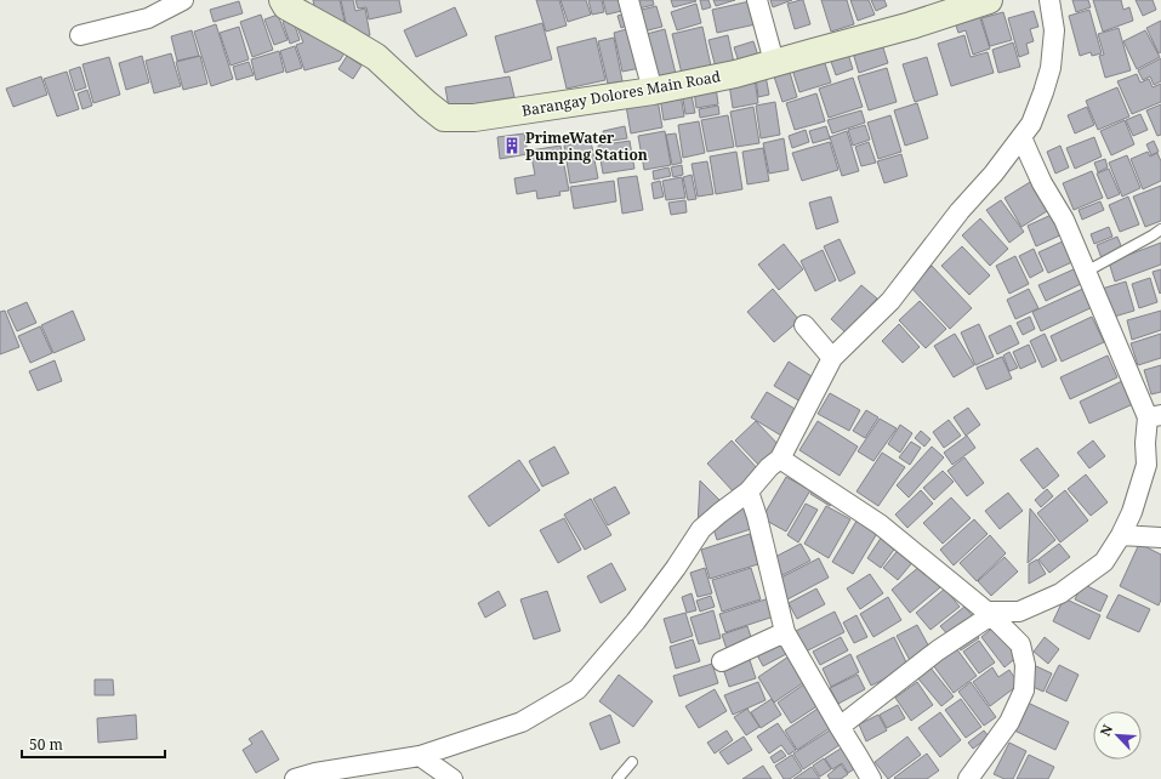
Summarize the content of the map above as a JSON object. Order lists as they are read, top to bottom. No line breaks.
{"streets":{"street":["Barangay Dolores Main Road"]},"places":{"building":["PrimeWater Pumping Station"]},"scale_bar":"50 m","north":"top left"}
